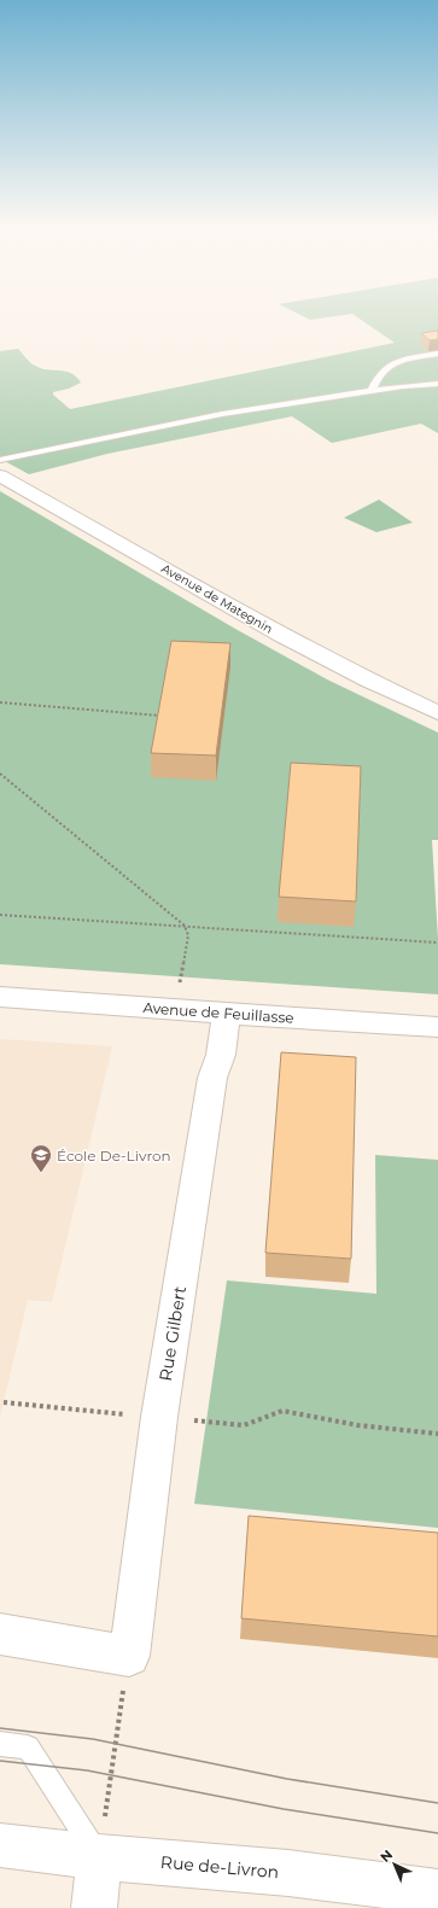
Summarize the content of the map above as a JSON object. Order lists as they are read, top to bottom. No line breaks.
{"streets":{"street":["Avenue de Mategnin","Avenue de Feuillasse","Rue Gilbert","Rue de-Livron"]},"crossings":[["Avenue de Feuillasse","Rue Gilbert"]],"places":{"school or university":["École De-Livron"]},"north":"top left"}
